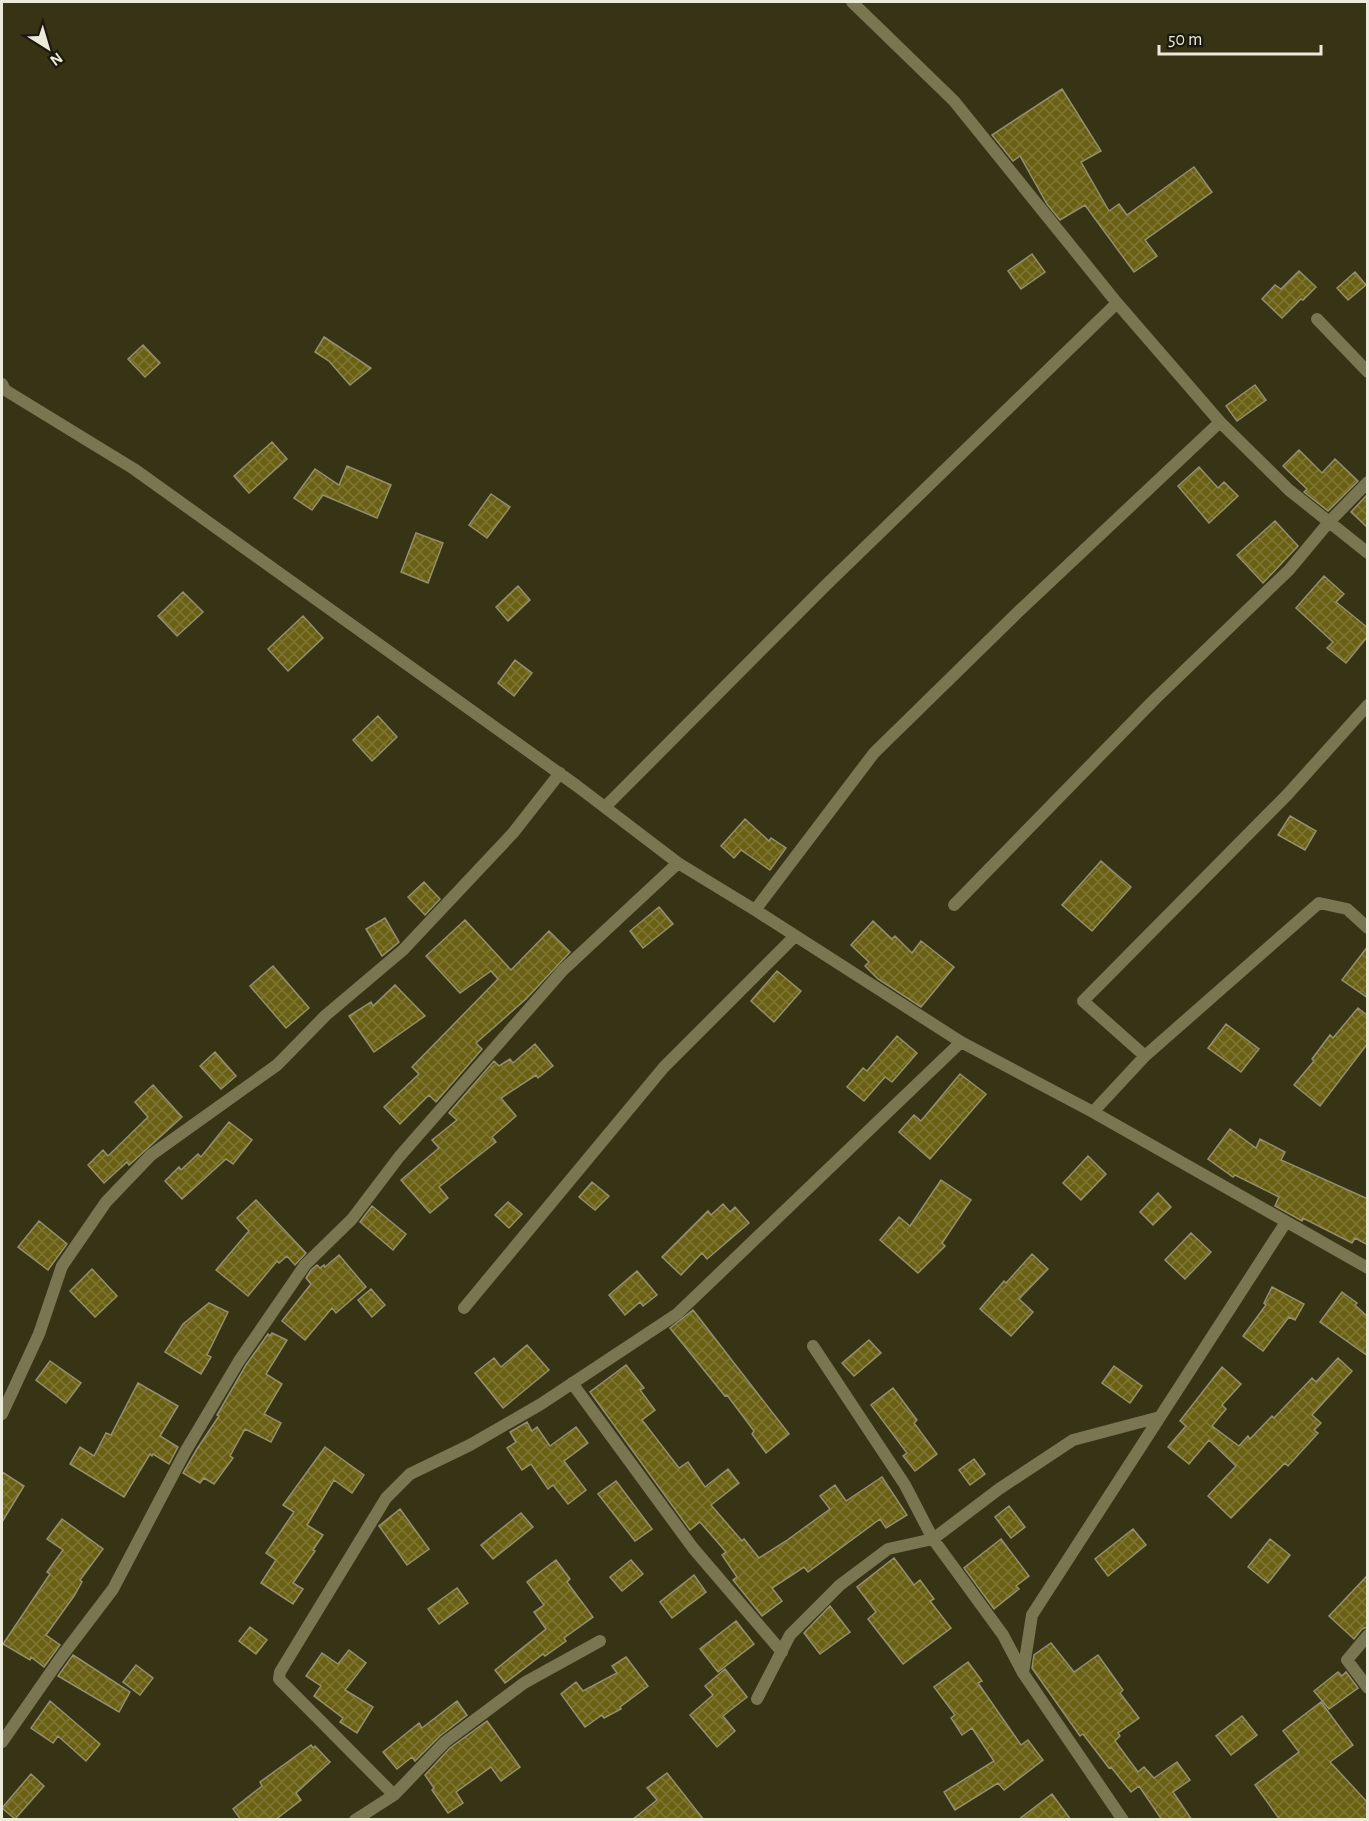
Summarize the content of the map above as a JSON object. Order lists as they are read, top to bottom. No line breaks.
{"scale_bar":"50 m","north":"bottom right"}
